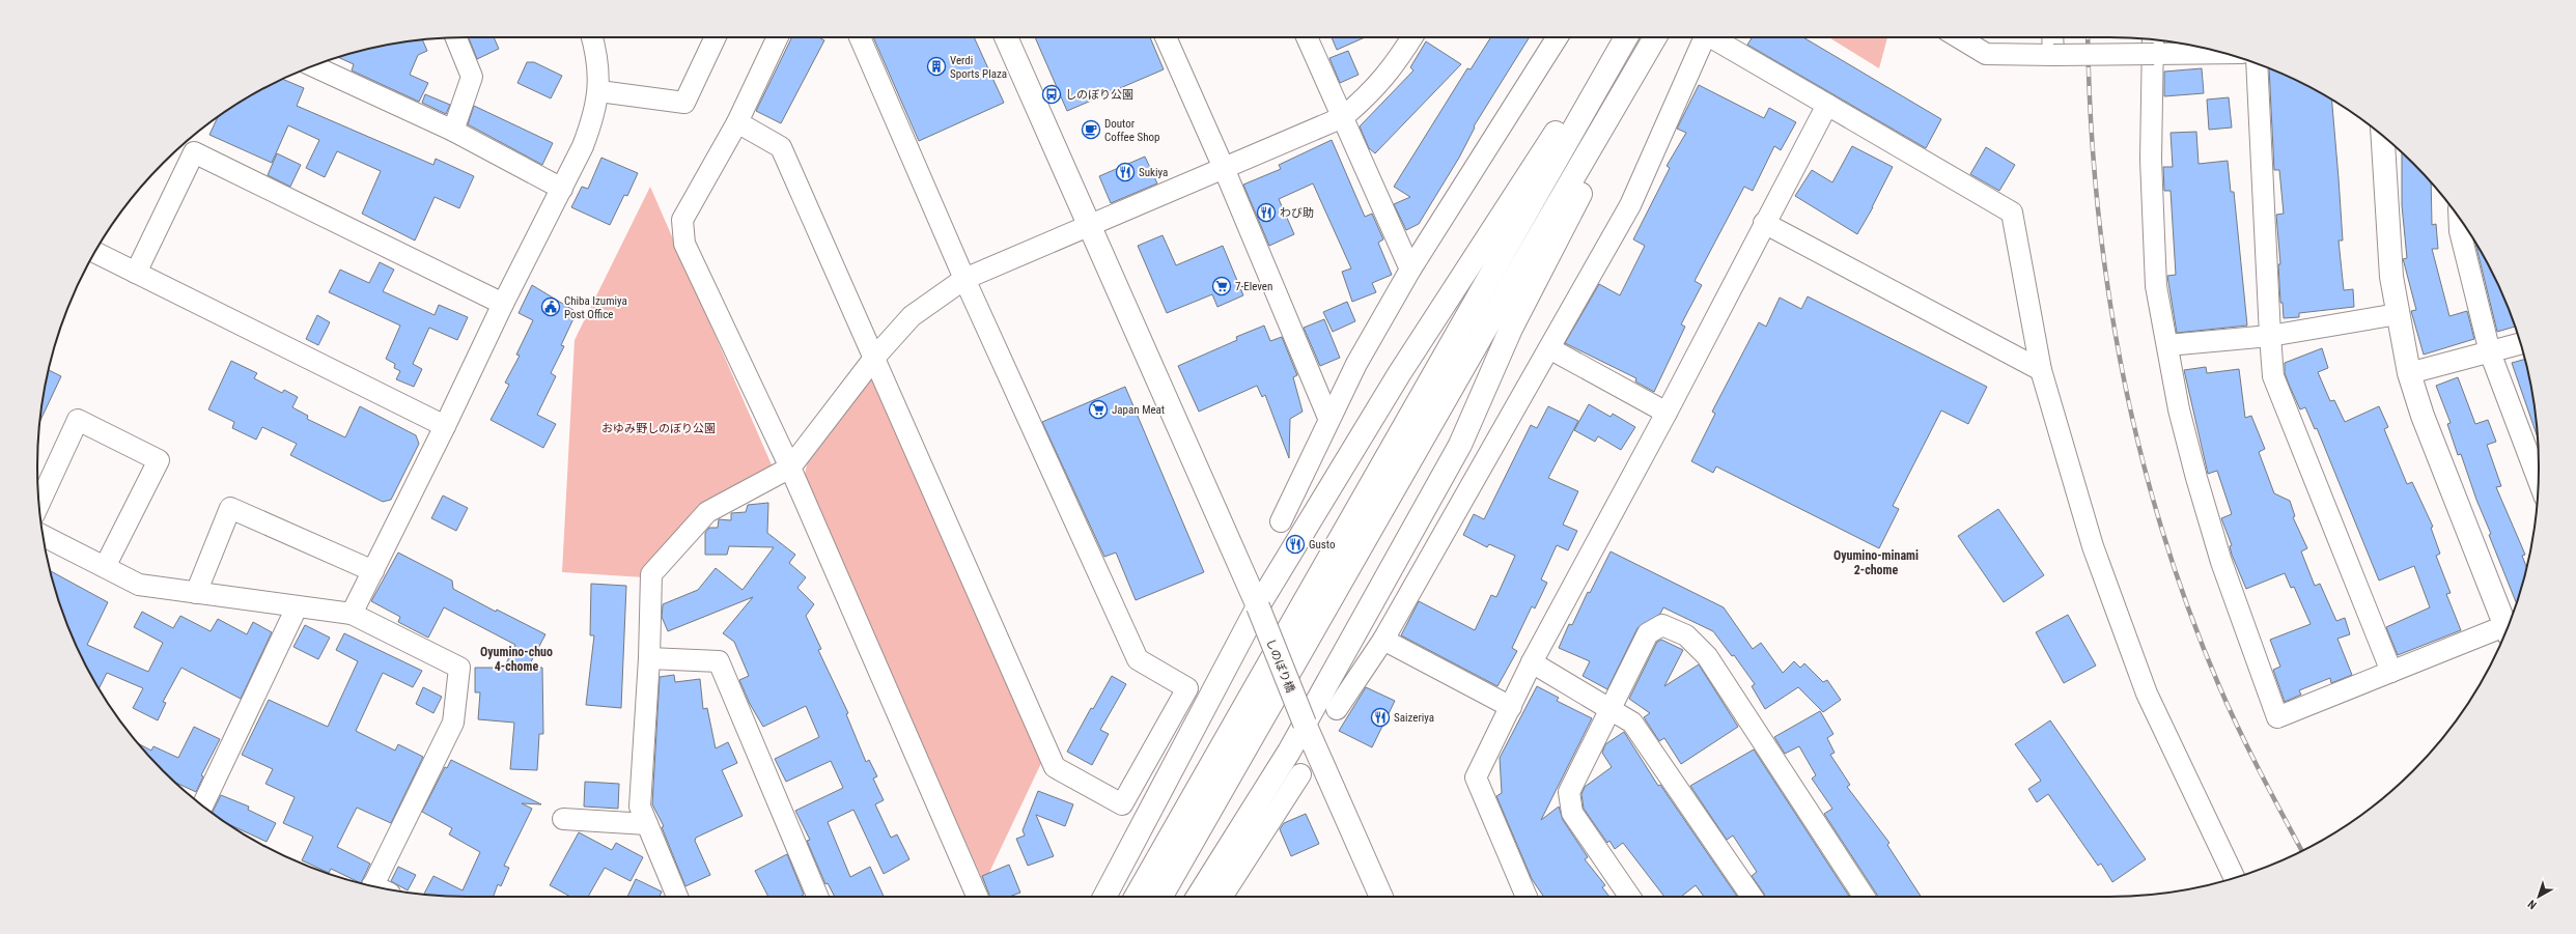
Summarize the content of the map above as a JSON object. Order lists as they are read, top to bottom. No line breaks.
{"streets":{"street":["しのぼり橋"]},"districts":["Oyumino-minami 2-chome","Oyumino-chuo 4-chome"],"parks":["おゆみ野しのぼり公園"],"places":{"building":["Verdi Sports Plaza"],"bus stop":["しのぼり公園"],"cafe":["Doutor Coffee Shop"],"restaurant":["Sukiya","わび助","Gusto","Saizeriya"],"supermarket":["7-Eleven","Japan Meat"],"public building":["Chiba Izumiya Post Office"]},"north":"bottom left"}
